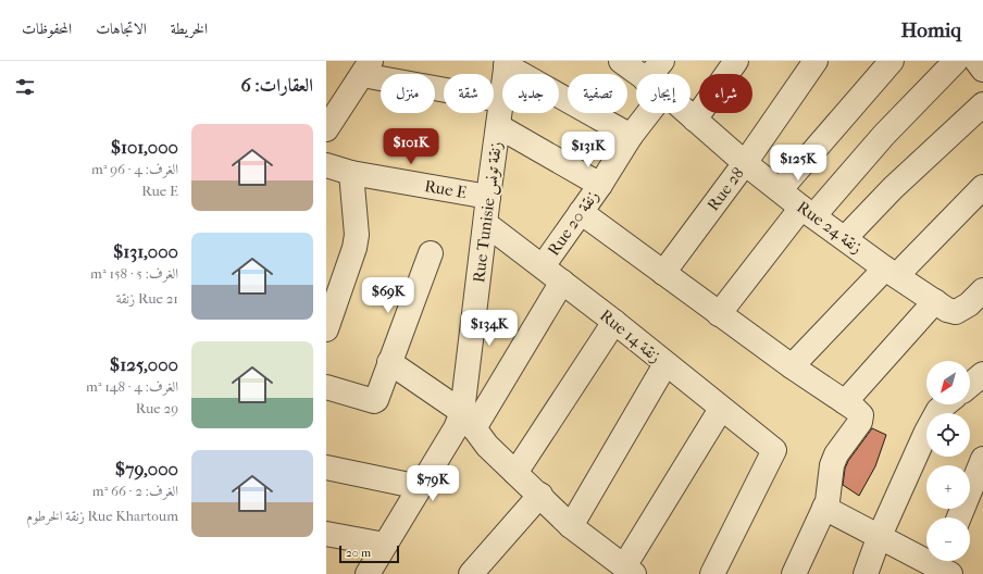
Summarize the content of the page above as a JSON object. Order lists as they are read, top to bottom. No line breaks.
{"streets":{"street":["Rue 28","Rue E","Rue Tunisie زنقة تونس","Rue 20 زنقة","Rue 24 زنقة","Rue 14 زنقة"]},"crossings":[["Rue 28","Rue 24 زنقة"],["Rue E","Rue Tunisie زنقة تونس"],["Rue Tunisie زنقة تونس","Rue 14 زنقة"],["Rue 20 زنقة","Rue 14 زنقة"]],"scale_bar":"20 m","north":"bottom left","page":{"header":"Homiq","nav":["الخريطة","الاتجاهات","المحفوظات"],"heading":"العقارات: 6","chip":["شراء","إيجار","تصفية","جديد","شقة","منزل"],"list":[{"name":"$101,000","note":"الغرف: 4 · 96 m² · Rue E"},{"name":"$131,000","note":"الغرف: 5 · 158 m² · Rue 21 زنقة"},{"name":"$125,000","note":"الغرف: 4 · 148 m² · Rue 29"},{"name":"$79,000","note":"الغرف: 2 · 66 m² · Rue Khartoum زنقة الخرطوم"}],"price":["$101K","$131K","$125K","$69K","$134K","$79K"],"map_buttons":["+","−"],"scale":"20 m"}}
